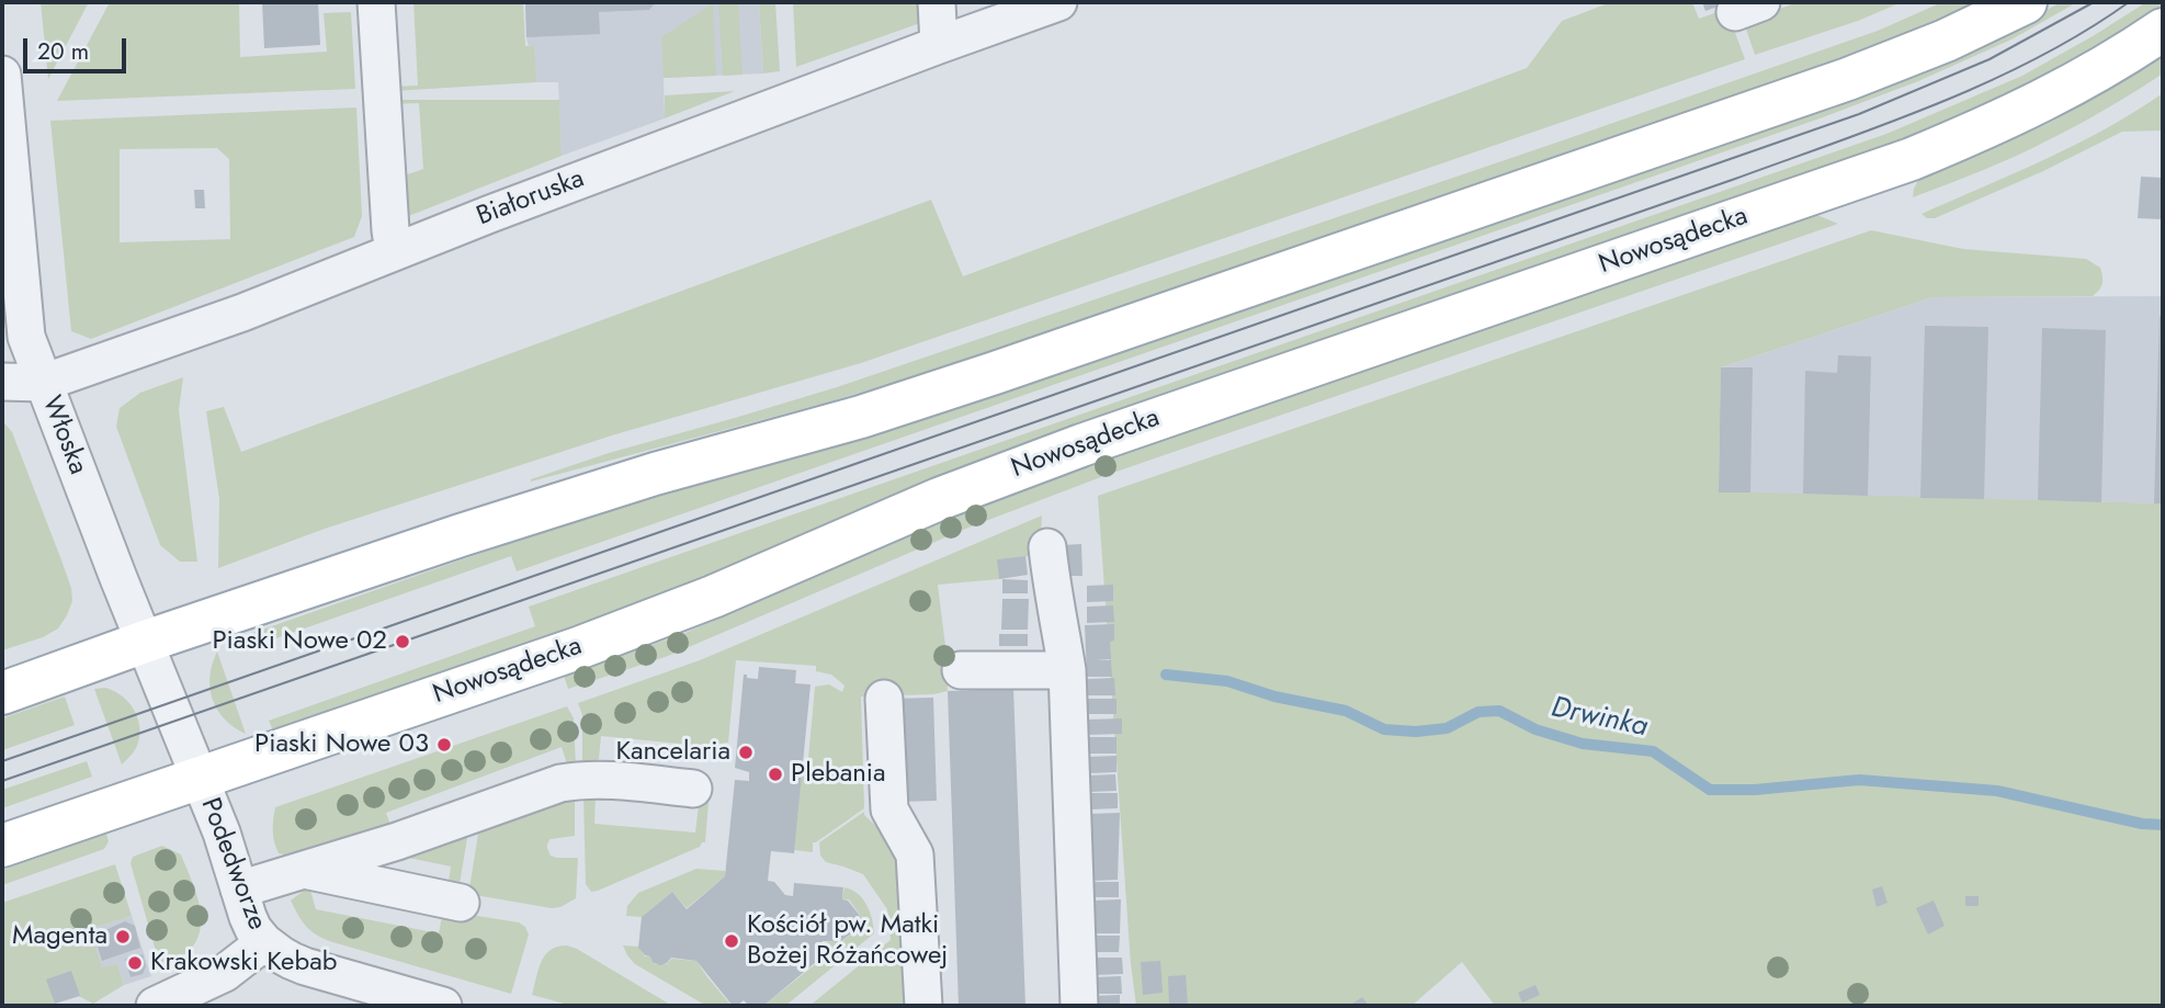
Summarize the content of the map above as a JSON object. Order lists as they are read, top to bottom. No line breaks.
{"streets":{"main road":["Nowosądecka"],"street":["Białoruska","Włoska","Podedworze"]},"crossings":[["Białoruska","Włoska"],["Nowosądecka","Włoska"],["Nowosądecka","Podedworze"],["Włoska","Podedworze"]],"water":["Drwinka"],"places":["Piaski Nowe 02","Piaski Nowe 03","Kancelaria","Plebania","Magenta","Kościół pw. Matki Bożej Różańcowej","Krakowski Kebab"],"scale_bar":"20 m"}
